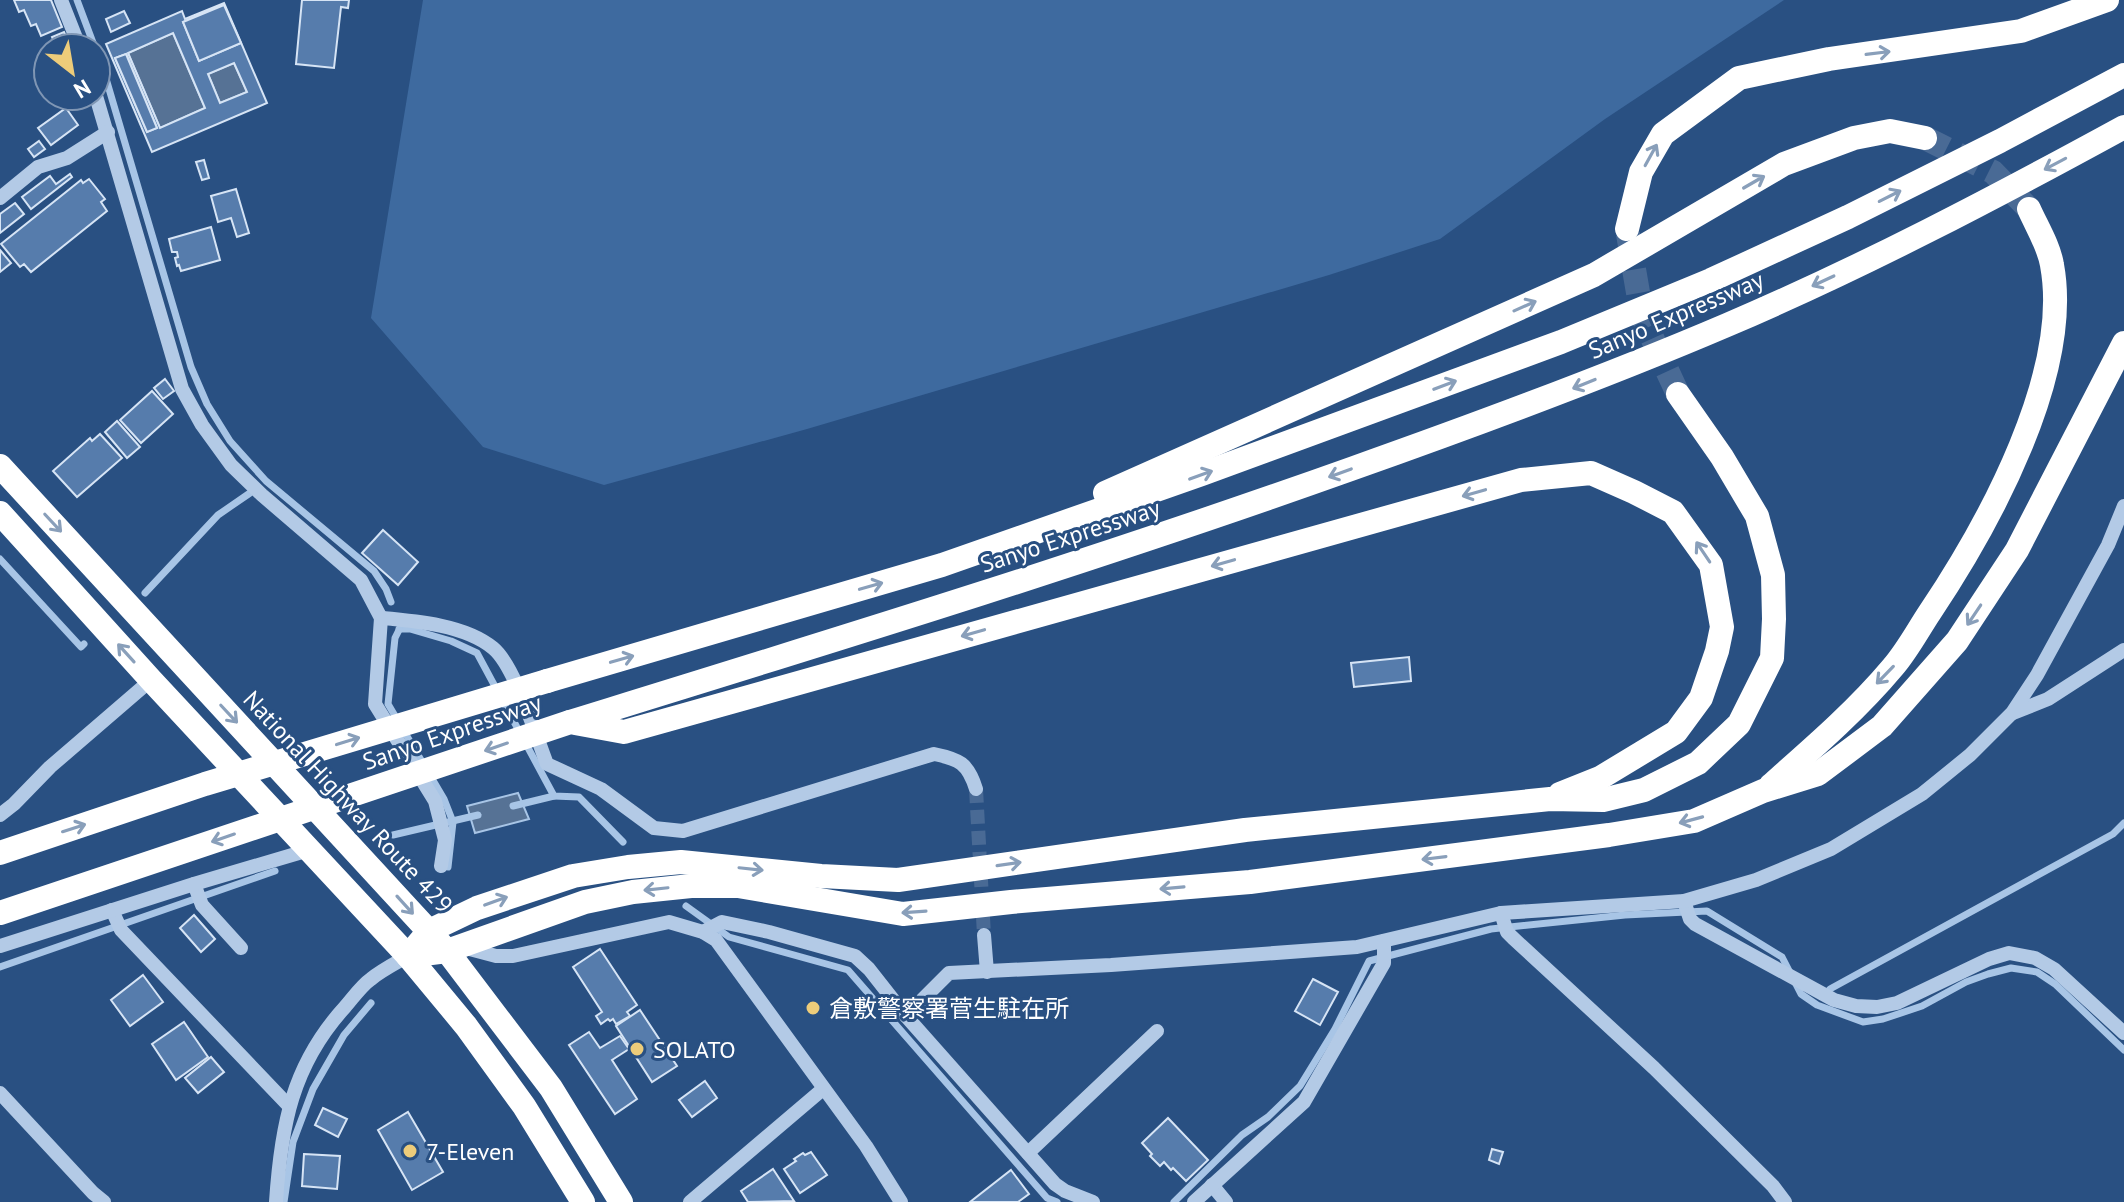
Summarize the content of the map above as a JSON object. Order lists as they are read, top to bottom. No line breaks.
{"streets":{"highway":["Sanyo Expressway","National Highway Route 429"]},"places":["倉敷警察署菅生駐在所","SOLATO","7-Eleven"],"north":"bottom right"}
